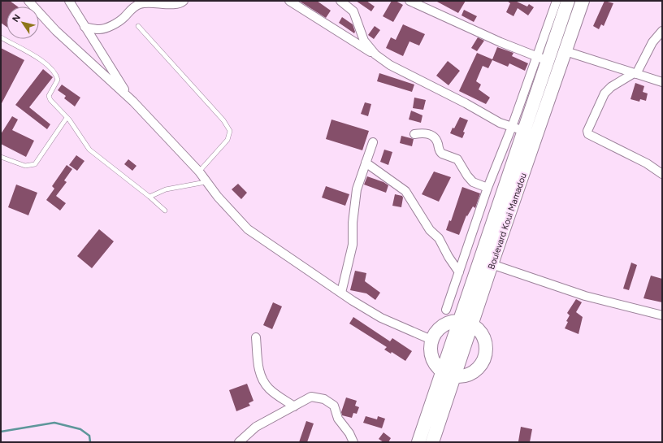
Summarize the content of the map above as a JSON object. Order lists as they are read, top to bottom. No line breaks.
{"streets":{"main road":["Boulevard Koui Mamadou"]},"north":"top left"}
